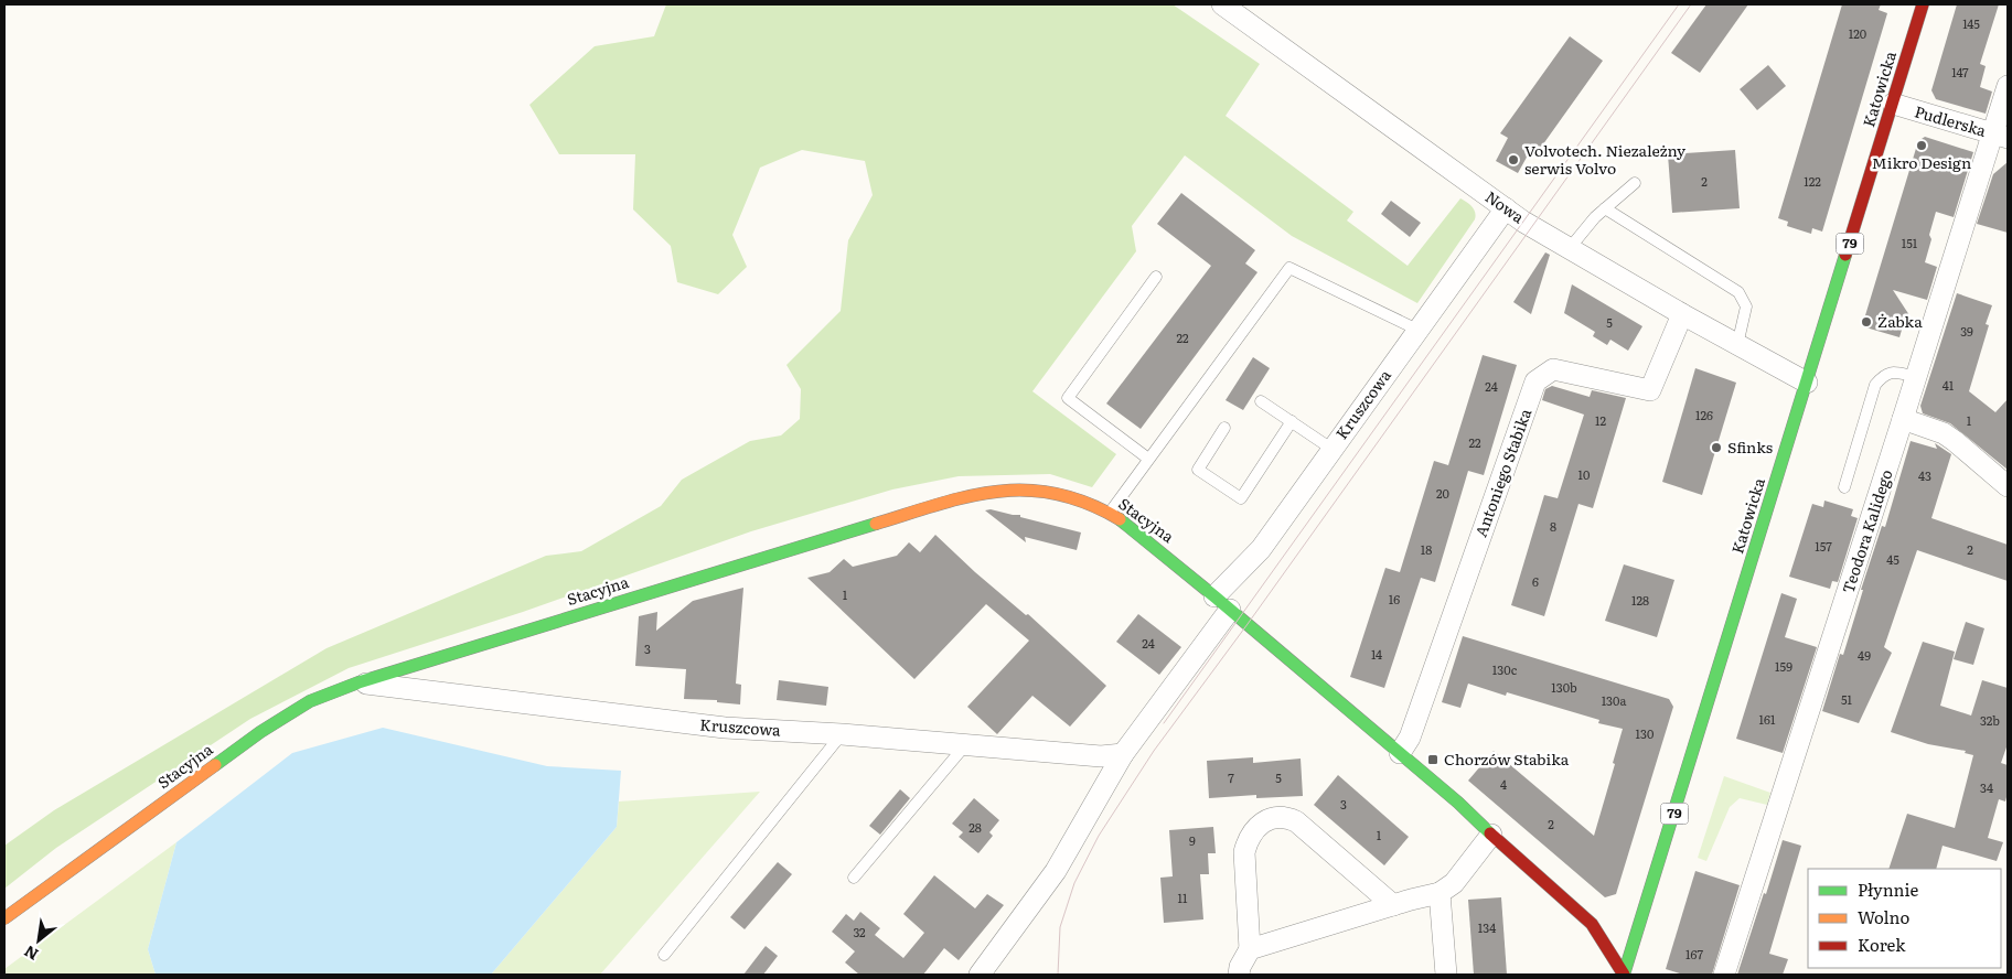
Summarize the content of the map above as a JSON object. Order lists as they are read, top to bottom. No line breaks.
{"streets":{"street":["Katowicka","Pudlerska","Nowa","79","Kruszcowa","Antoniego Stabika","Stacyjna","Teodora Kalidego"]},"crossings":[["Katowicka","Pudlerska"],["Katowicka","Nowa"],["Pudlerska","Teodora Kalidego"],["Nowa","Kruszcowa"],["Nowa","Antoniego Stabika"],["Kruszcowa","Stacyjna"]],"places":{"other":["Mikro Design","Volvotech. Niezależny serwis Volvo","Żabka","Sfinks"],"transit":["Chorzów Stabika"]},"house_numbers":["145","120","147","2","122","151","5","39","22","41","24","126","12","1","22","10","43","20","8","157","18","2","45","6","1","16","128","24","3","14","49","159","130c","130b","51","130a","161","32b","130","7","5","4","34","3","2","28","1","9","11","134","32","167"],"legend":["Płynnie","Wolno","Korek"],"north":"bottom left"}
